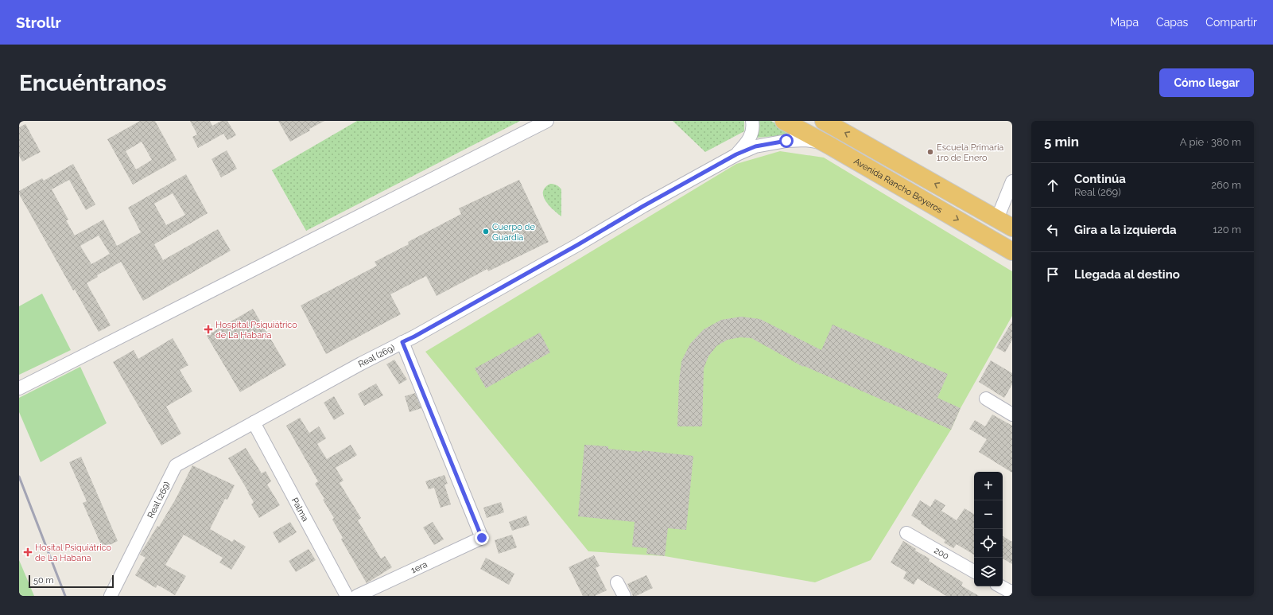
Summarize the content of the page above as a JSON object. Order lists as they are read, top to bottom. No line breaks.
{"streets":{"highway":["Avenida Rancho Boyeros"],"street":["Real (269)","Palma","200","1era"]},"crossings":[["Avenida Rancho Boyeros","Real (269)"],["Real (269)","Palma"],["Real (269)","1era"]],"places":{"other":["Escuela Primaria 1ro de Enero","Cuerpo de Guardia"],"health":["Hospital Psiquiátrico de La Habana","Hosital Psiquiátrico de La Habana"]},"scale_bar":"50 m","page":{"header":"Strollr","nav":["Mapa","Capas","Compartir"],"buttons":"Cómo llegar","title":"Encuéntranos","heading":["5 min","A pie · 380 m"],"list":[["Continúa","Real (269)","260 m"],["Gira a la izquierda","120 m"],"Llegada al destino"],"map_buttons":["+","−"],"scale":"50 m"}}
